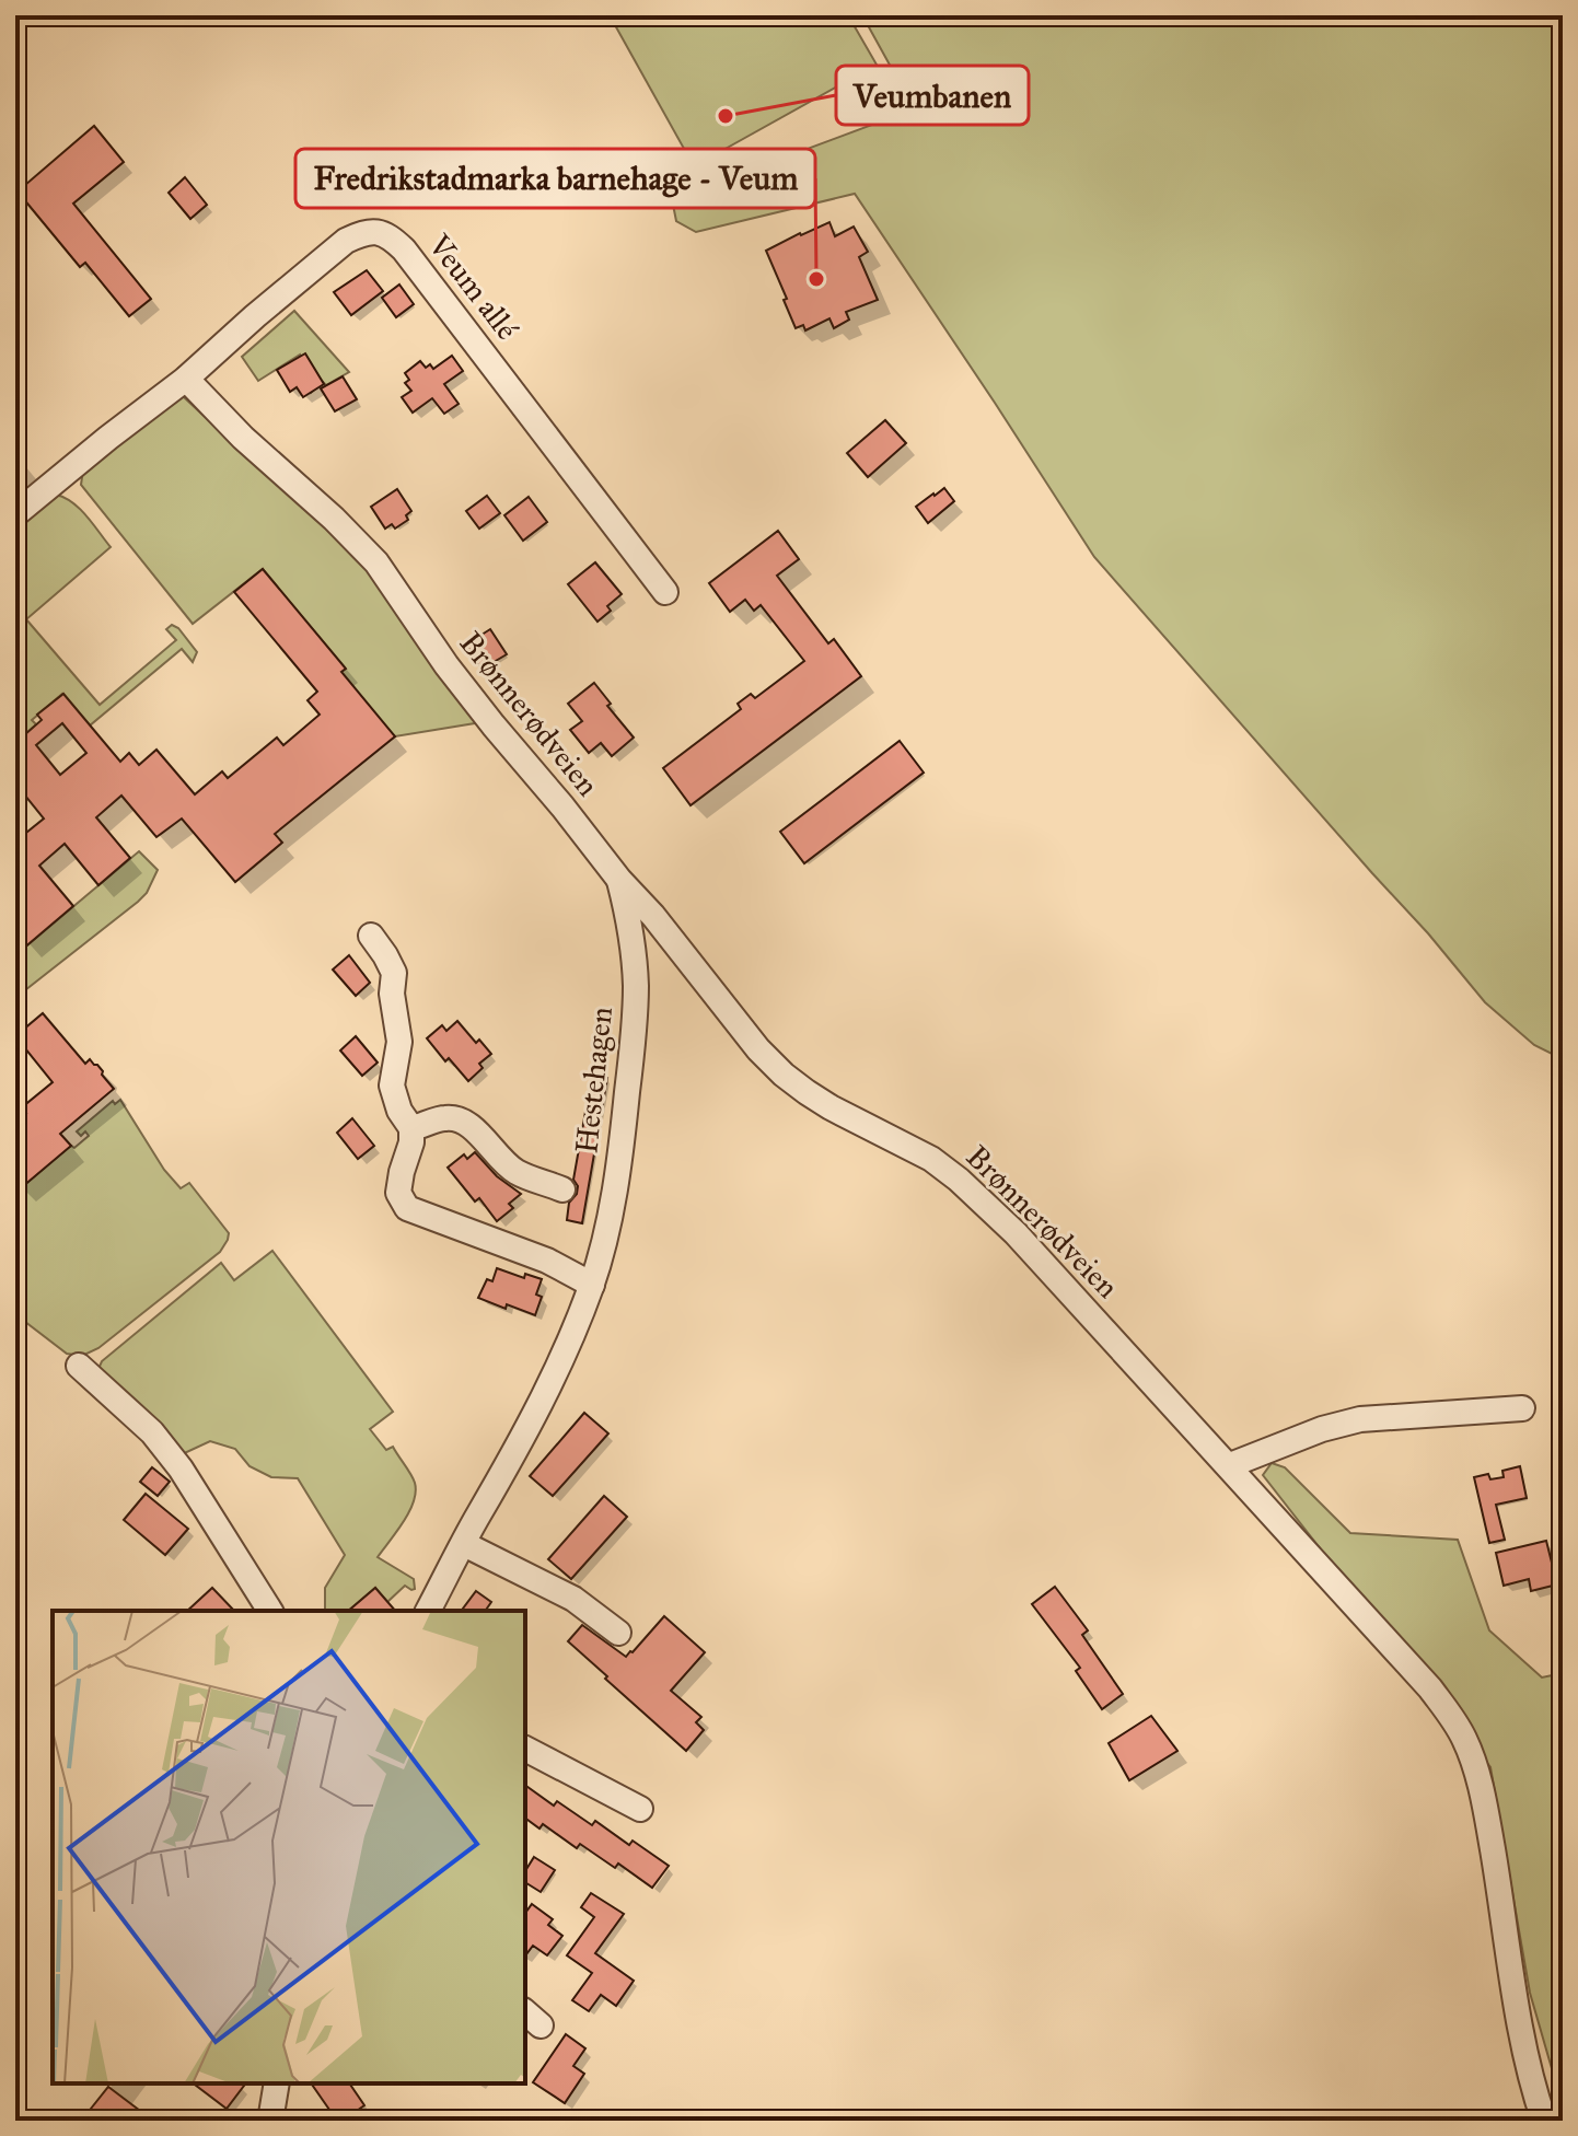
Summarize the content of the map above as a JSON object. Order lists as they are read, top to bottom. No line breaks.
{"streets":{"street":["Veum allé","Brønnerødveien","Hestehagen"]},"crossings":[["Veum allé","Brønnerødveien"],["Brønnerødveien","Hestehagen"]],"places":["Veumbanen","Fredrikstadmarka barnehage - Veum"]}
